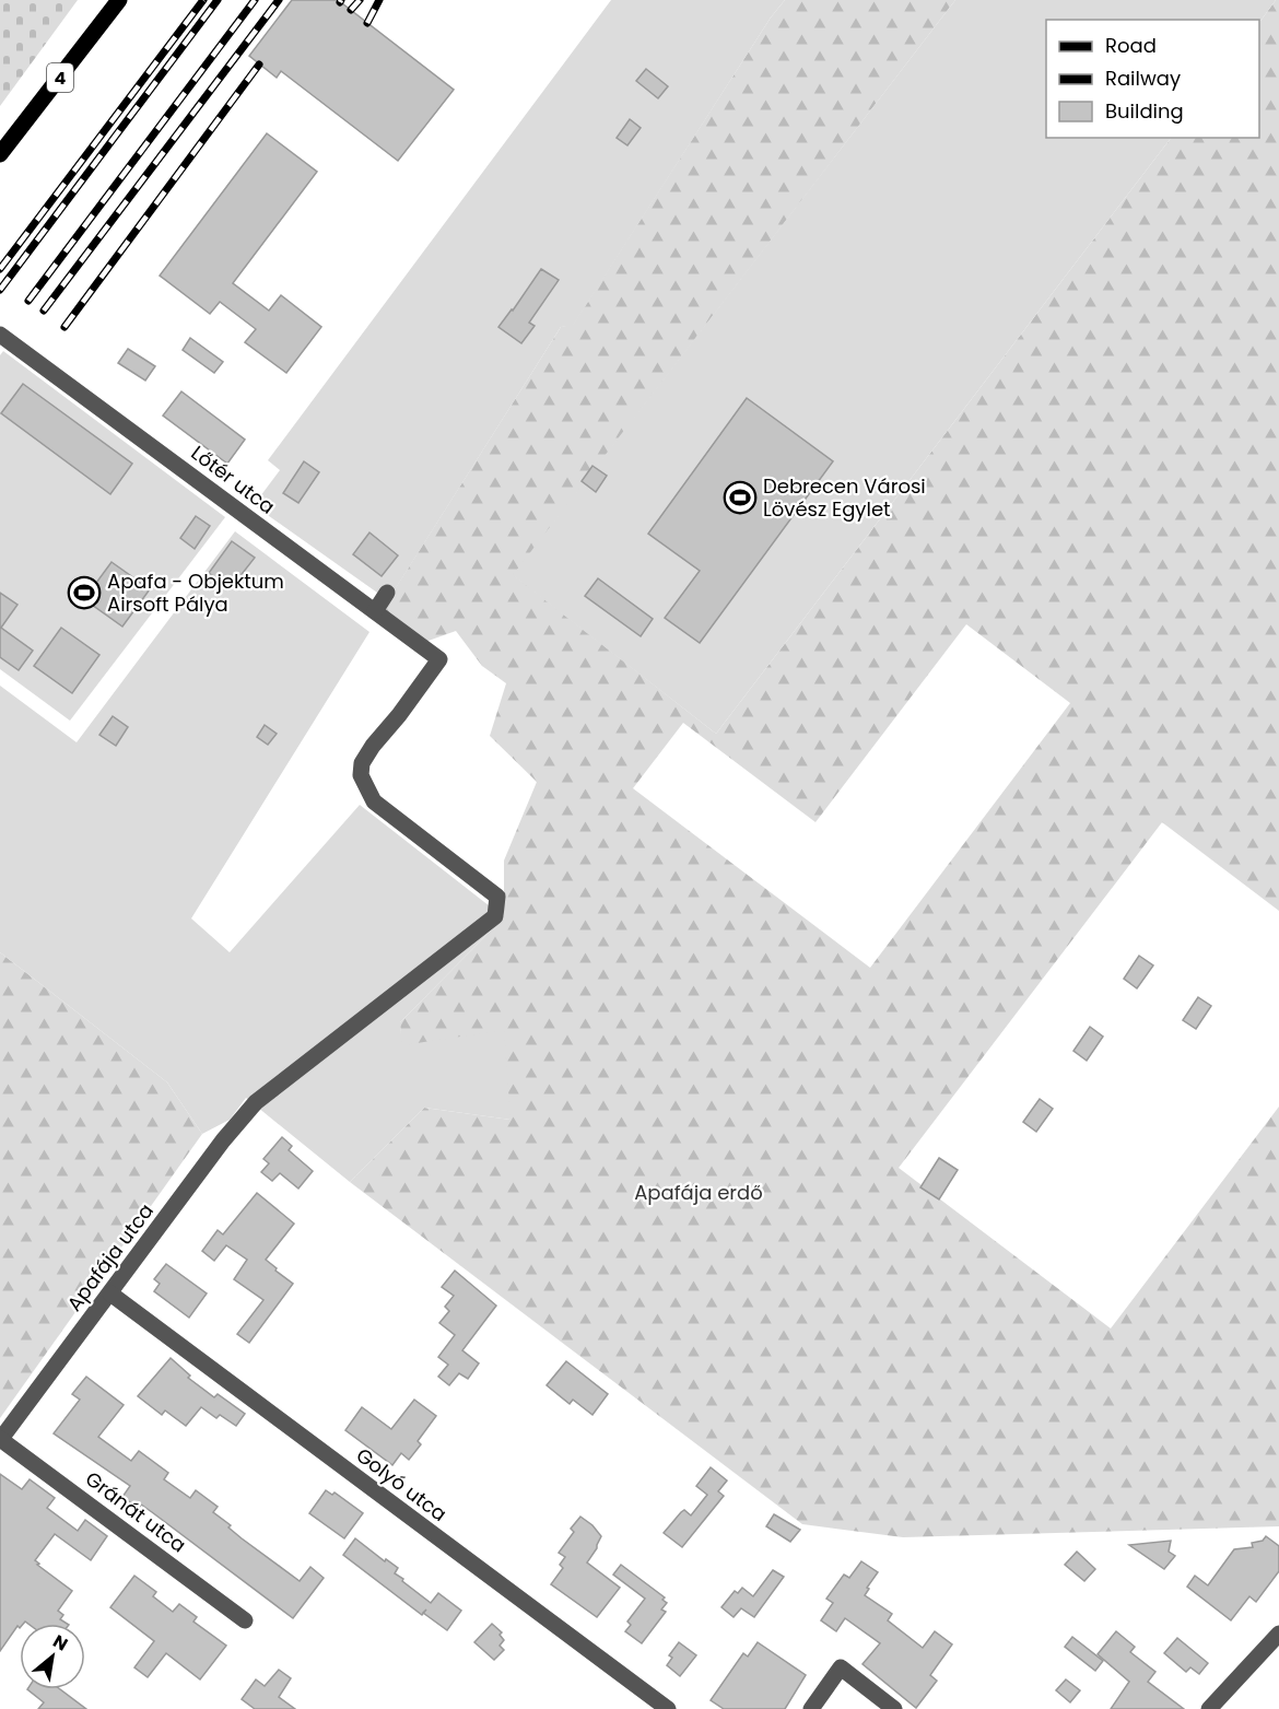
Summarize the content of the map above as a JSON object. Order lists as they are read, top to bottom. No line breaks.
{"streets":{"main road":["4"],"street":["Lőtér utca","Apafája utca","Golyó utca","Gránát utca"]},"crossings":[["Lőtér utca","Apafája utca"],["Apafája utca","Golyó utca"],["Apafája utca","Gránát utca"]],"parks":["Apafája erdő"],"places":{"sports":["Debrecen Városi Lövész Egylet","Apafa - Objektum Airsoft Pálya"]},"legend":["Road","Railway","Building"],"north":"top right"}
